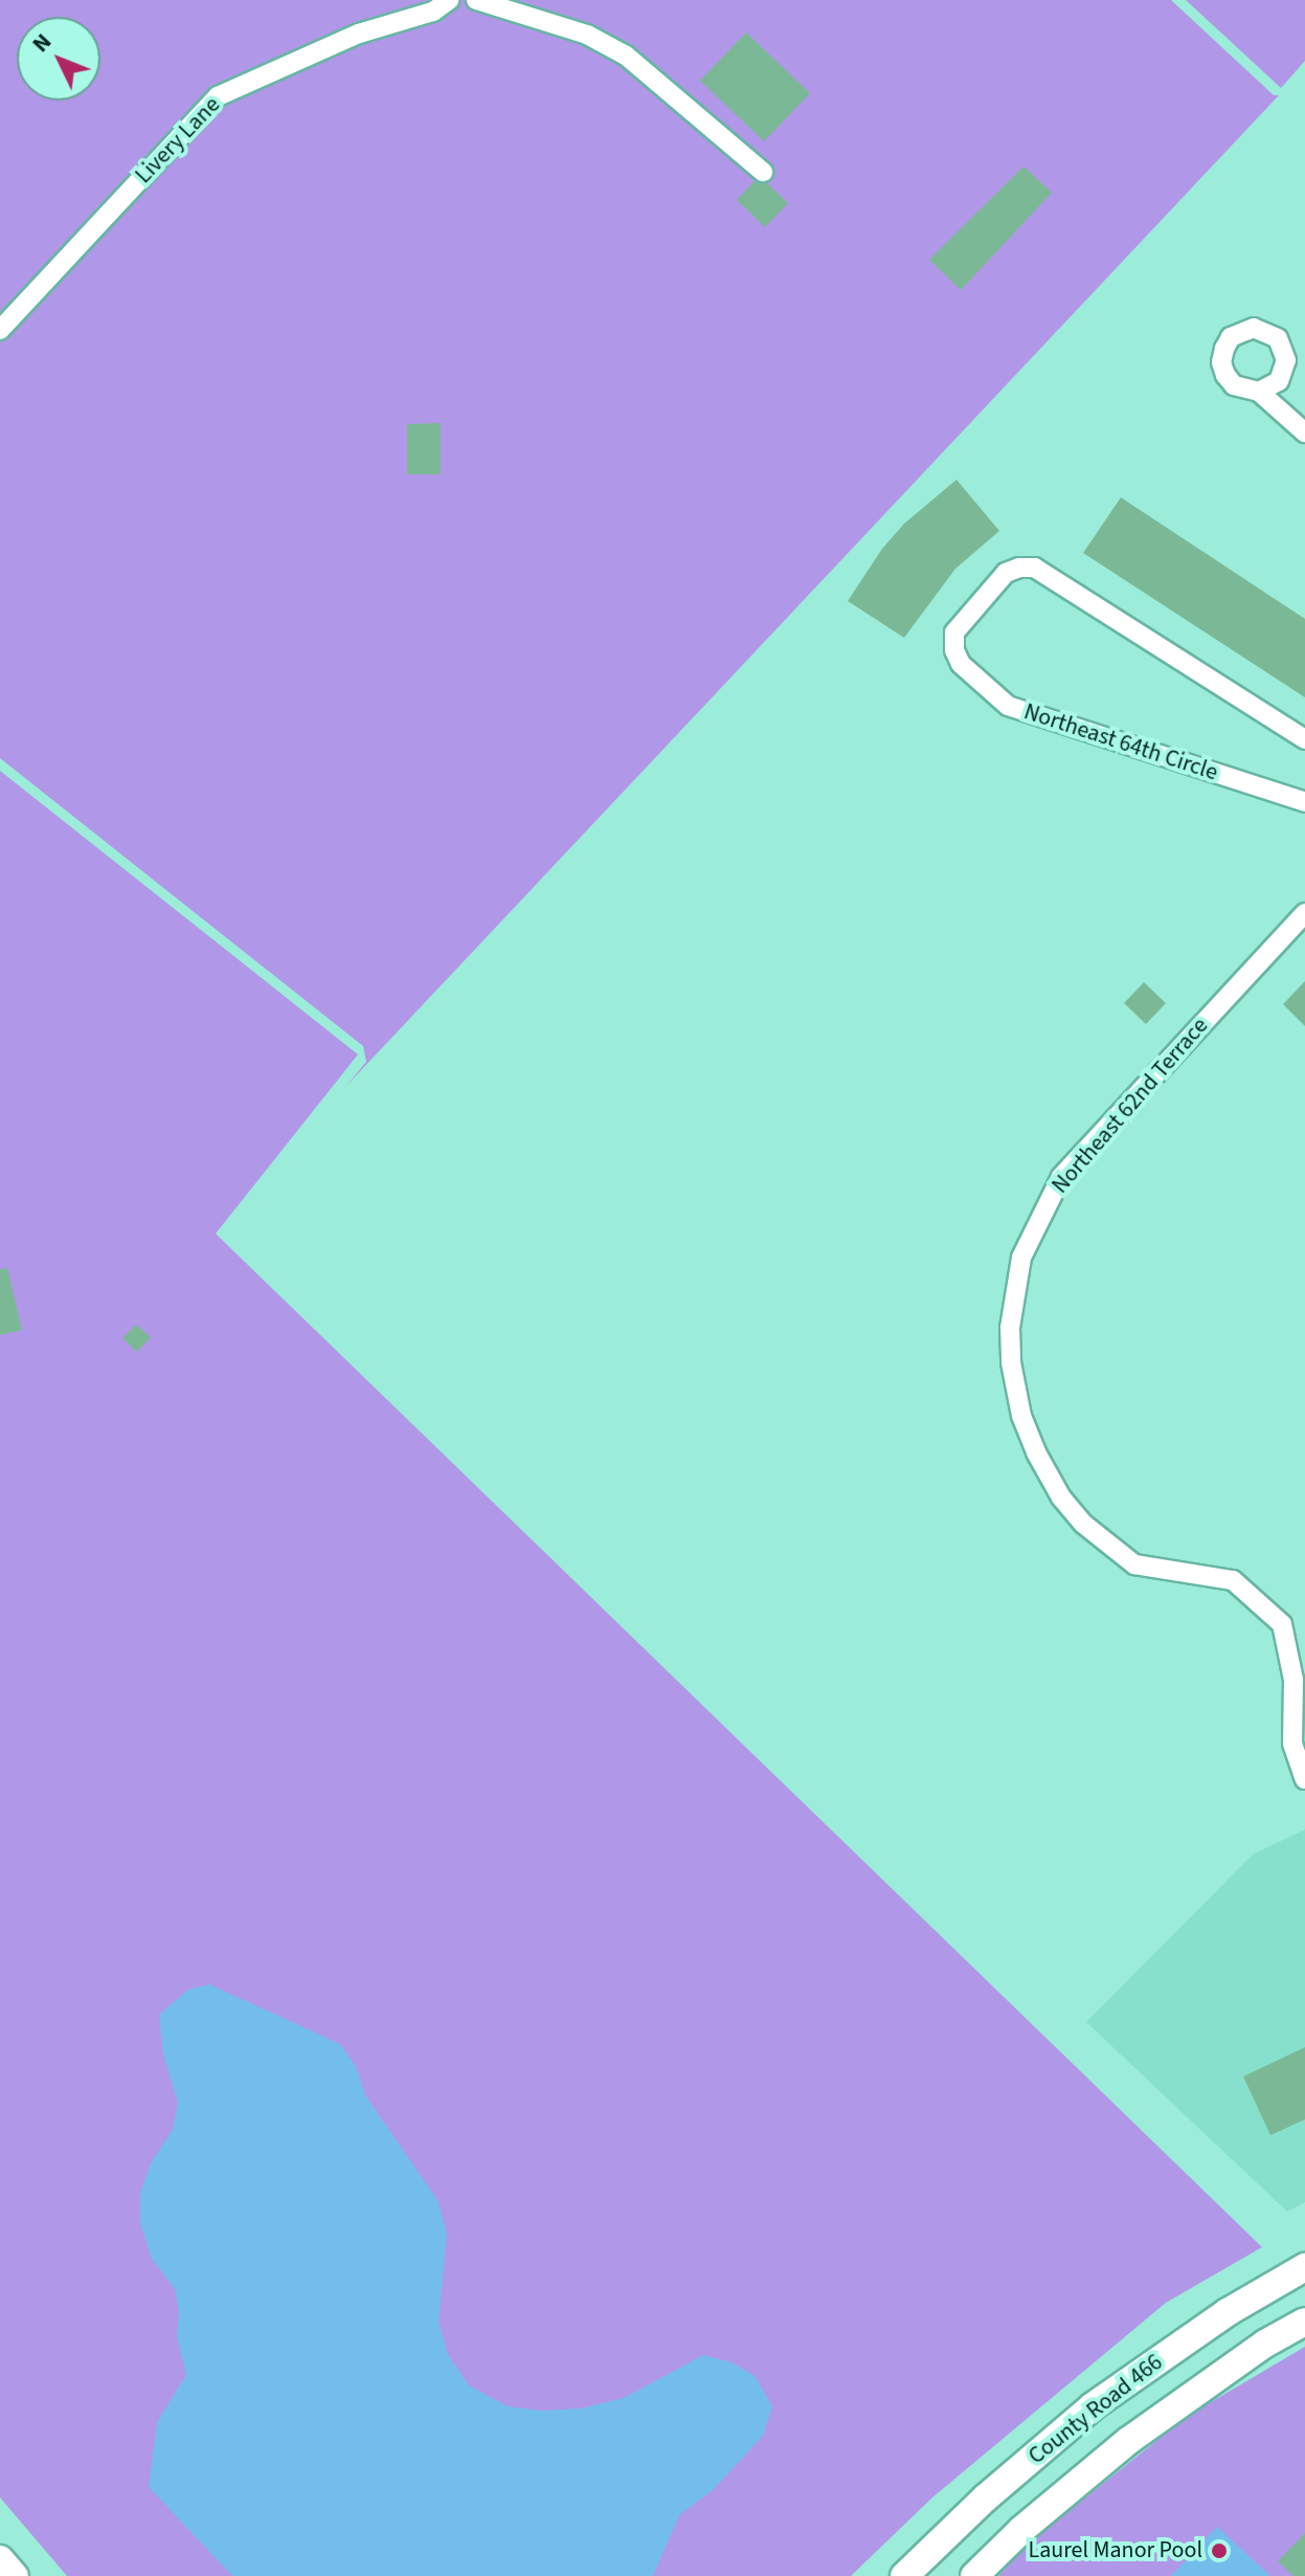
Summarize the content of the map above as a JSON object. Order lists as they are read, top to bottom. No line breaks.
{"streets":{"main road":["County Road 466"],"street":["Livery Lane","Northeast 64th Circle","Northeast 62nd Terrace"]},"places":["Laurel Manor Pool"],"north":"top left"}
